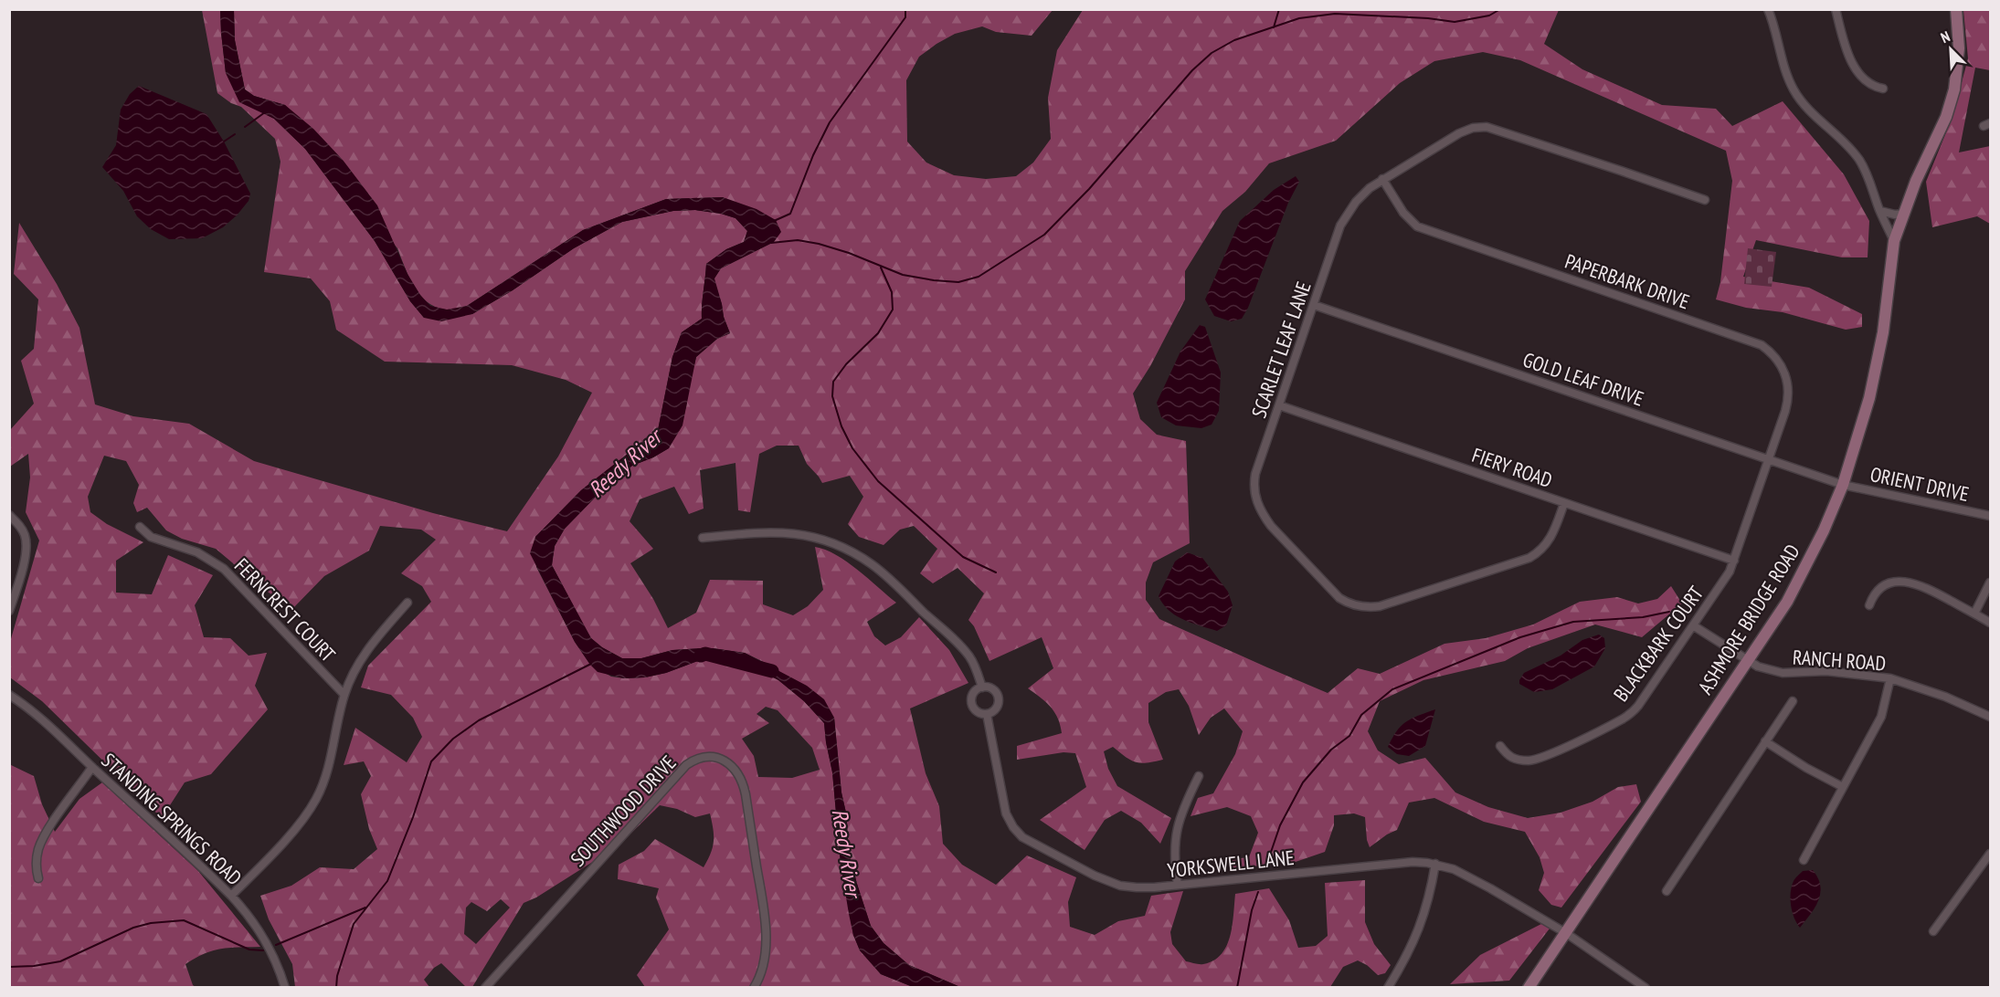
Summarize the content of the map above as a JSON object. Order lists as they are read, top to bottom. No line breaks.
{"streets":{"main road":["ASHMORE BRIDGE ROAD"],"street":["PAPERBARK DRIVE","SCARLET LEAF LANE","GOLD LEAF DRIVE","FIERY ROAD","ORIENT DRIVE","FERNCREST COURT","BLACKBARK COURT","RANCH ROAD","SOUTHWOOD DRIVE","STANDING SPRINGS ROAD","YORKSWELL LANE"]},"crossings":[["PAPERBARK DRIVE","SCARLET LEAF LANE"],["PAPERBARK DRIVE","GOLD LEAF DRIVE"],["PAPERBARK DRIVE","BLACKBARK COURT"],["SCARLET LEAF LANE","GOLD LEAF DRIVE"],["SCARLET LEAF LANE","FIERY ROAD"],["GOLD LEAF DRIVE","ORIENT DRIVE"],["GOLD LEAF DRIVE","ASHMORE BRIDGE ROAD"],["GOLD LEAF DRIVE","BLACKBARK COURT"],["FIERY ROAD","BLACKBARK COURT"],["ORIENT DRIVE","ASHMORE BRIDGE ROAD"],["ASHMORE BRIDGE ROAD","RANCH ROAD"],["ASHMORE BRIDGE ROAD","YORKSWELL LANE"],["BLACKBARK COURT","RANCH ROAD"]],"water":["Reedy River"],"north":"top left"}
